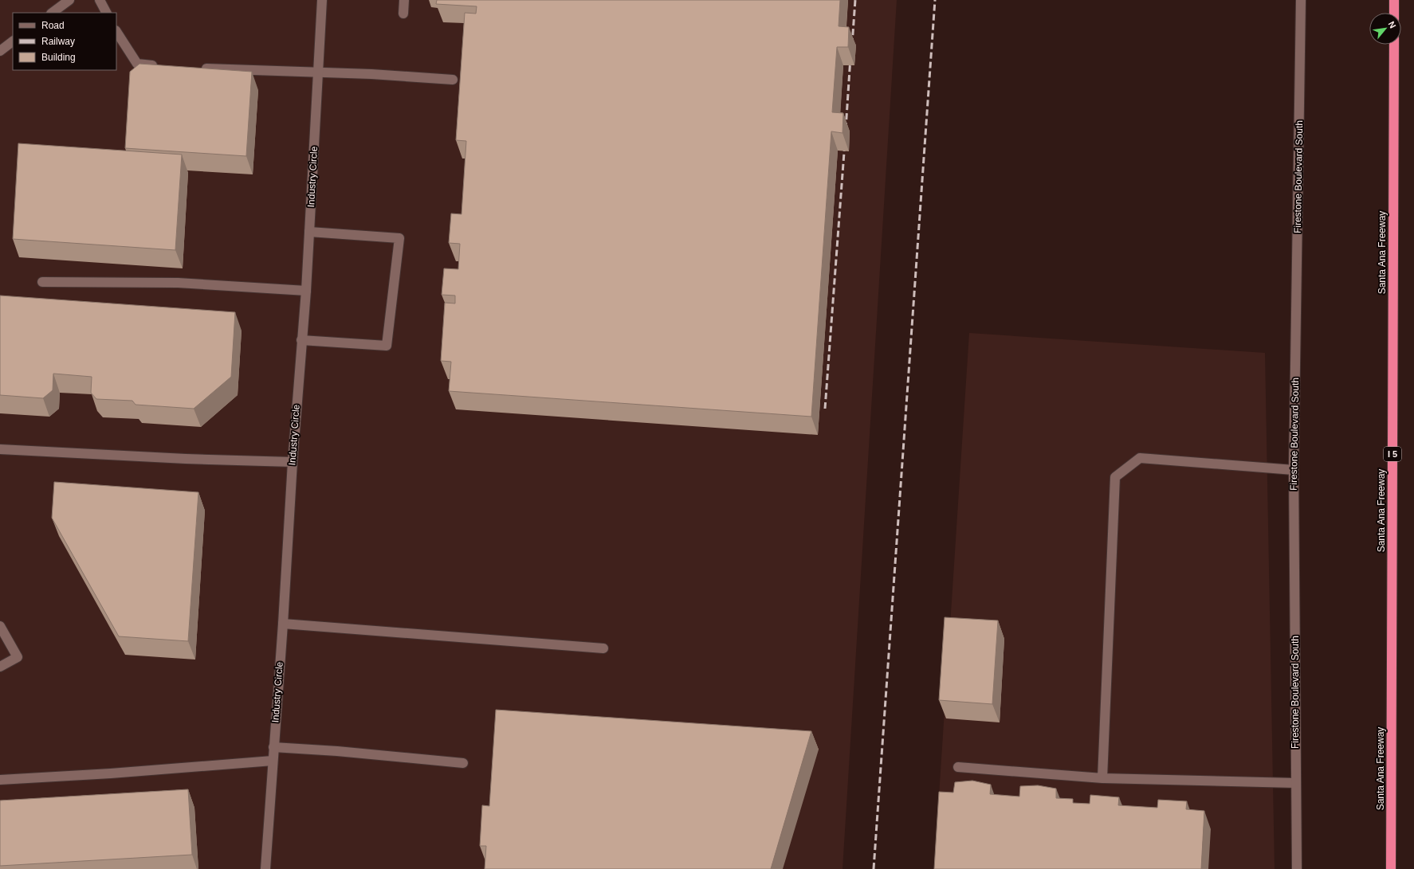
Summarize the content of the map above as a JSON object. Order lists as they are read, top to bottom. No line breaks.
{"streets":{"highway":["Santa Ana Freeway","I 5"],"street":["Industry Circle","Firestone Boulevard South"]},"legend":["Road","Railway","Building"],"north":"top right"}
